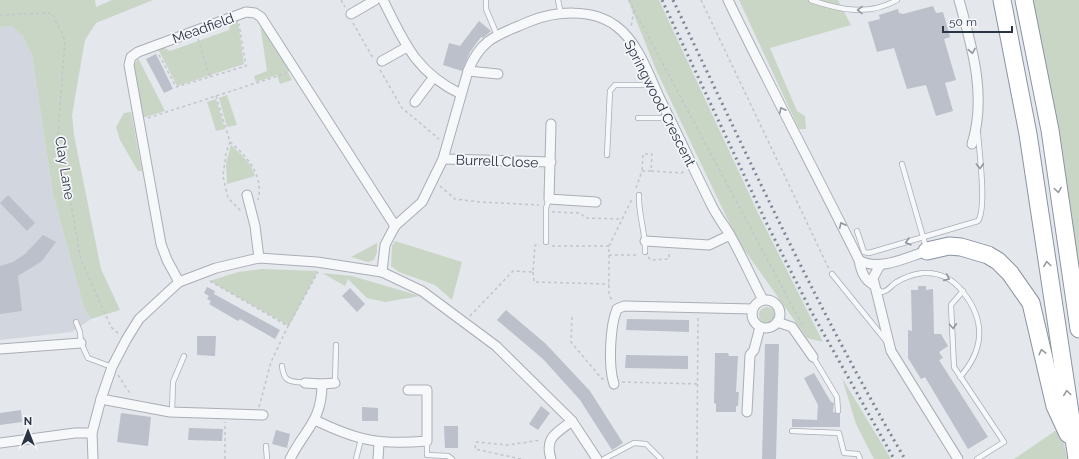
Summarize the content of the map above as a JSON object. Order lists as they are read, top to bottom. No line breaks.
{"streets":{"street":["Meadfield","Springwood Crescent","Burrell Close"],"path":["Clay Lane"]},"crossings":[["Meadfield","Springwood Crescent"],["Springwood Crescent","Burrell Close"]],"scale_bar":"50 m","north":"top"}
